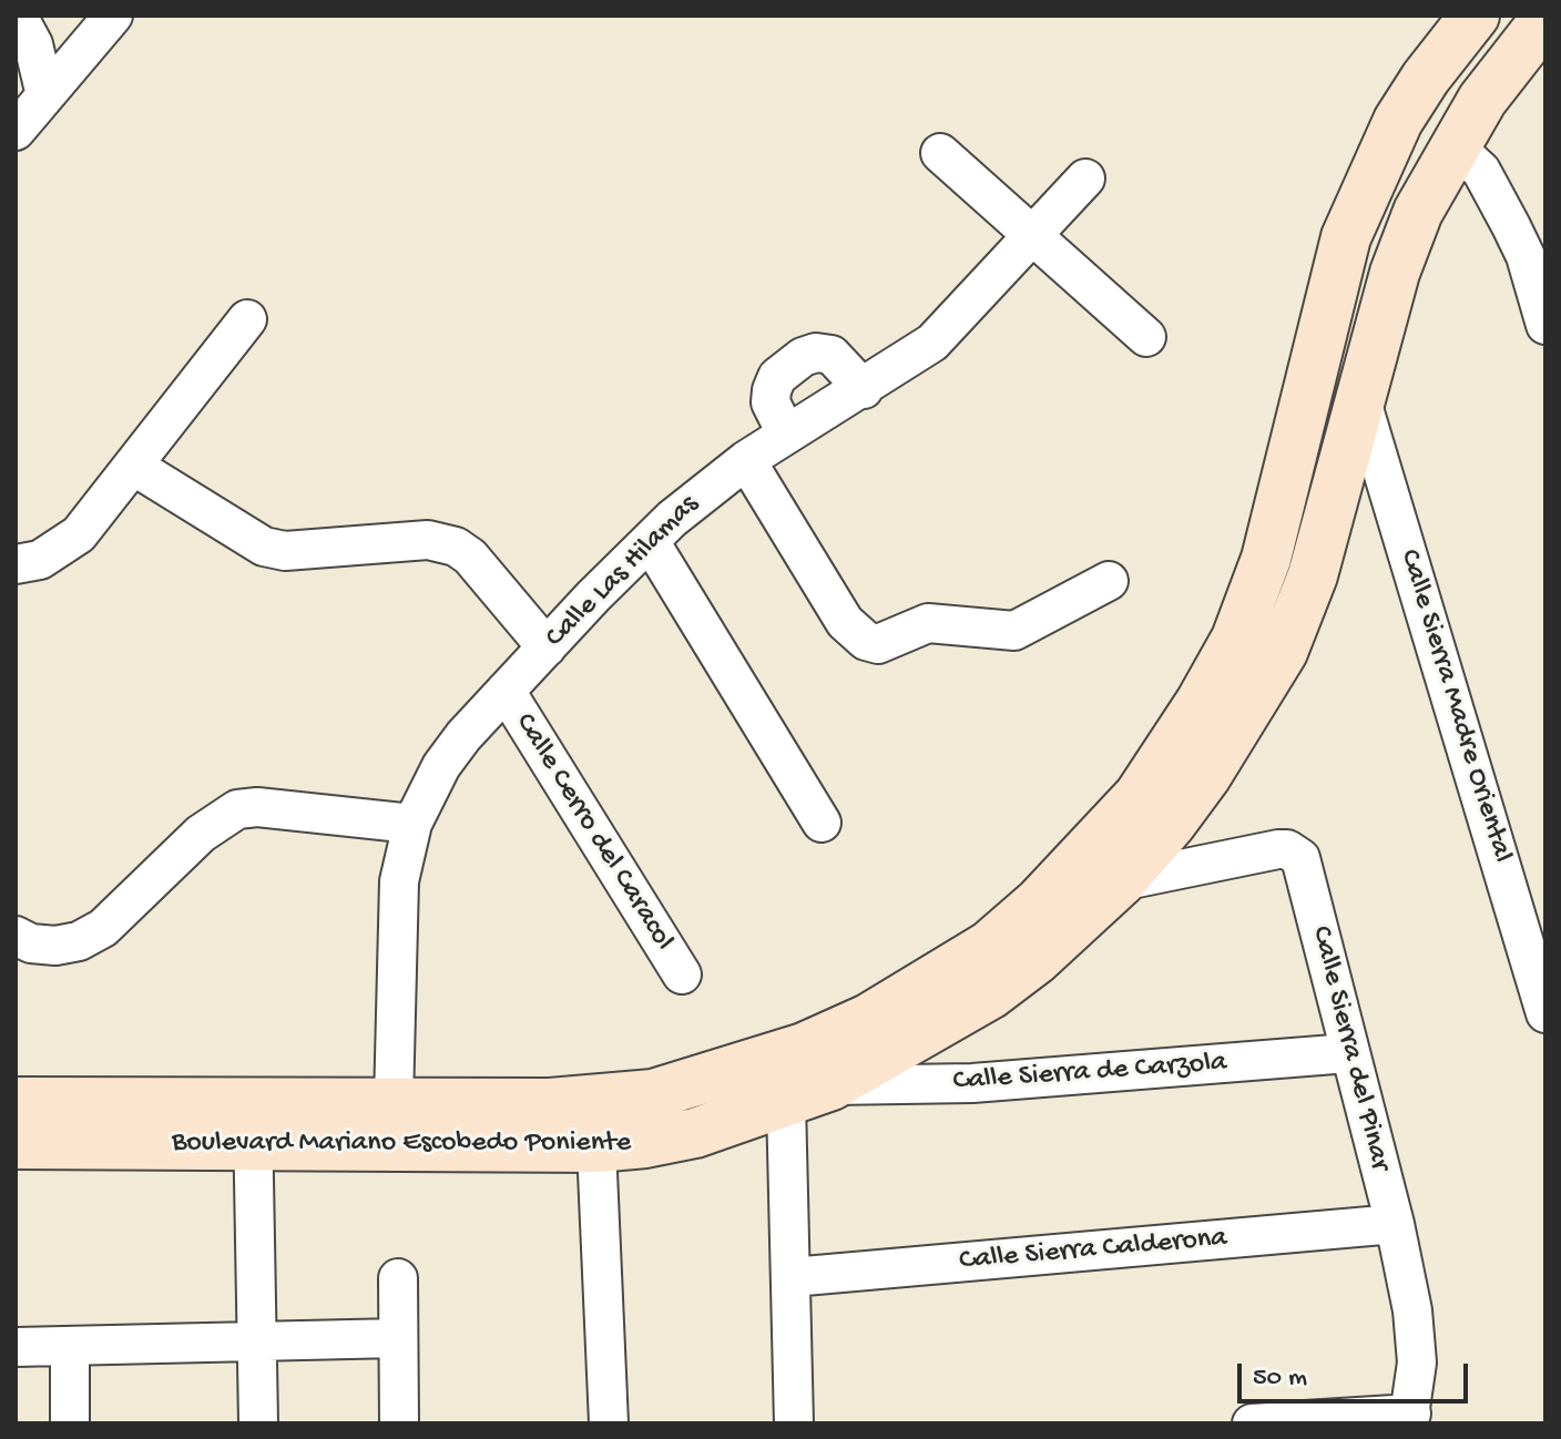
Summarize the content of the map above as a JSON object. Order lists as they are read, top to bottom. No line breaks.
{"streets":{"street":["Calle Las Hilamas","Calle Sierra Madre Oriental","Calle Cerro del Caracol","Calle Sierra del Pinar","Calle Sierra de Carzola","Boulevard Mariano Escobedo Poniente","Calle Sierra Calderona"]},"crossings":[["Calle Las Hilamas","Calle Cerro del Caracol"],["Calle Las Hilamas","Boulevard Mariano Escobedo Poniente"],["Calle Sierra Madre Oriental","Boulevard Mariano Escobedo Poniente"],["Calle Sierra del Pinar","Calle Sierra de Carzola"],["Calle Sierra del Pinar","Boulevard Mariano Escobedo Poniente"],["Calle Sierra del Pinar","Calle Sierra Calderona"],["Calle Sierra de Carzola","Boulevard Mariano Escobedo Poniente"]],"scale_bar":"50 m"}
